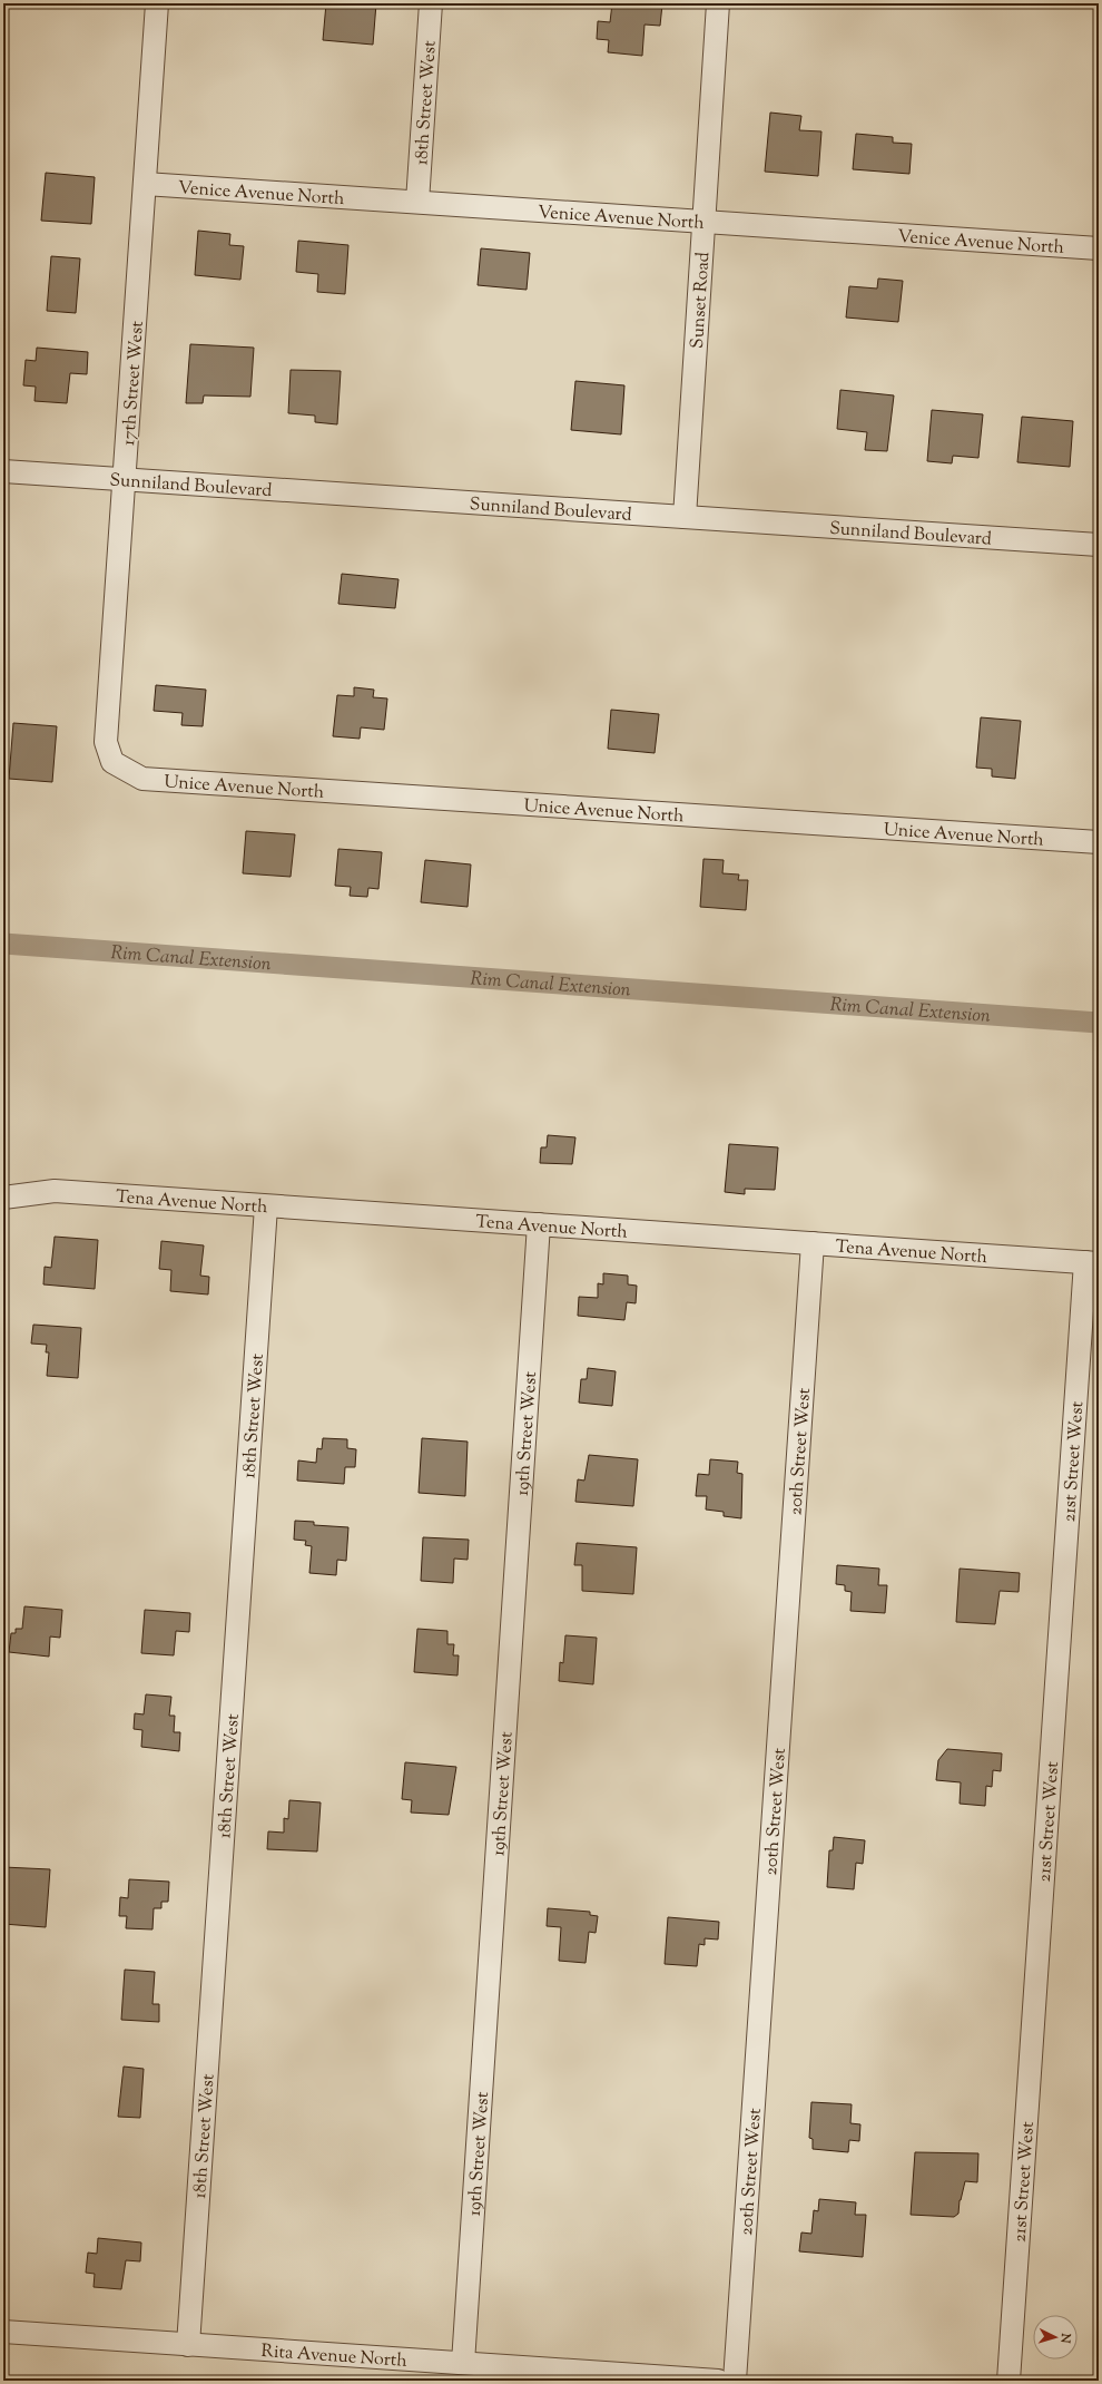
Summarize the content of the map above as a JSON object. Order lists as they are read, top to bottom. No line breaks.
{"streets":{"street":["18th Street West","Venice Avenue North","Sunset Road","17th Street West","Sunniland Boulevard","Unice Avenue North","Tena Avenue North","19th Street West","20th Street West","21st Street West","Rita Avenue North"]},"crossings":[["18th Street West","Venice Avenue North"],["18th Street West","Tena Avenue North"],["18th Street West","Rita Avenue North"],["Venice Avenue North","Sunset Road"],["Venice Avenue North","17th Street West"],["Sunset Road","Sunniland Boulevard"],["17th Street West","Sunniland Boulevard"],["17th Street West","Unice Avenue North"],["Tena Avenue North","19th Street West"],["Tena Avenue North","20th Street West"],["Tena Avenue North","21st Street West"],["19th Street West","Rita Avenue North"]],"water":["Rim Canal Extension"],"north":"right"}
